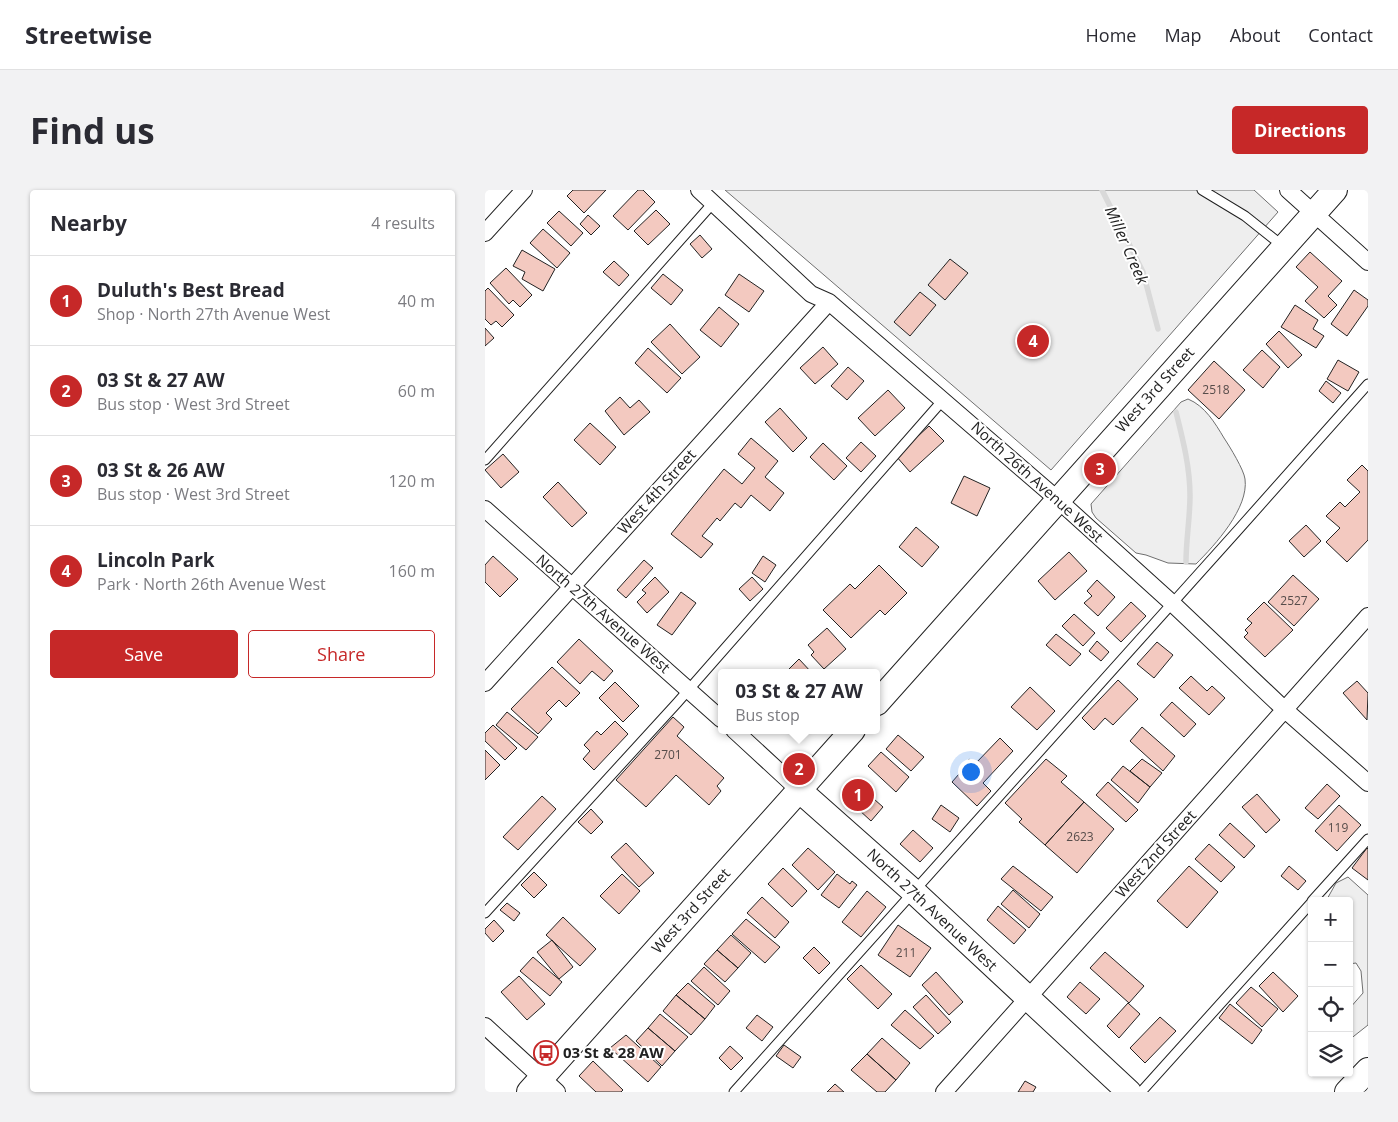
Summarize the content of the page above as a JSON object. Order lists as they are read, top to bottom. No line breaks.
{"streets":{"main road":["West 3rd Street","North 27th Avenue West"],"street":["North 26th Avenue West","West 4th Street","West 2nd Street"]},"crossings":[["West 3rd Street","North 26th Avenue West"],["West 3rd Street","North 27th Avenue West"],["North 26th Avenue West","West 4th Street"],["North 26th Avenue West","West 2nd Street"],["West 4th Street","North 27th Avenue West"],["North 27th Avenue West","West 2nd Street"]],"water":["Miller Creek"],"places":{"bus stop":["03 St & 28 AW"]},"house_numbers":["2518","2527","2701","119","2623","211"],"page":{"header":"Streetwise","nav":["Home","Map","About","Contact"],"buttons":["Directions",["Save","Share"]],"title":"Find us","heading":["Nearby","4 results"],"list":[{"mark":"1","name":"Duluth's Best Bread","note":"Shop · North 27th Avenue West","value":"40 m"},{"mark":"2","name":"03 St & 27 AW","note":"Bus stop · West 3rd Street","value":"60 m"},{"mark":"3","name":"03 St & 26 AW","note":"Bus stop · West 3rd Street","value":"120 m"},{"mark":"4","name":"Lincoln Park","note":"Park · North 26th Avenue West","value":"160 m"}],"pins":["4","3","2","1"],"popup":["03 St & 27 AW","Bus stop"],"map_buttons":["+","−"]}}
